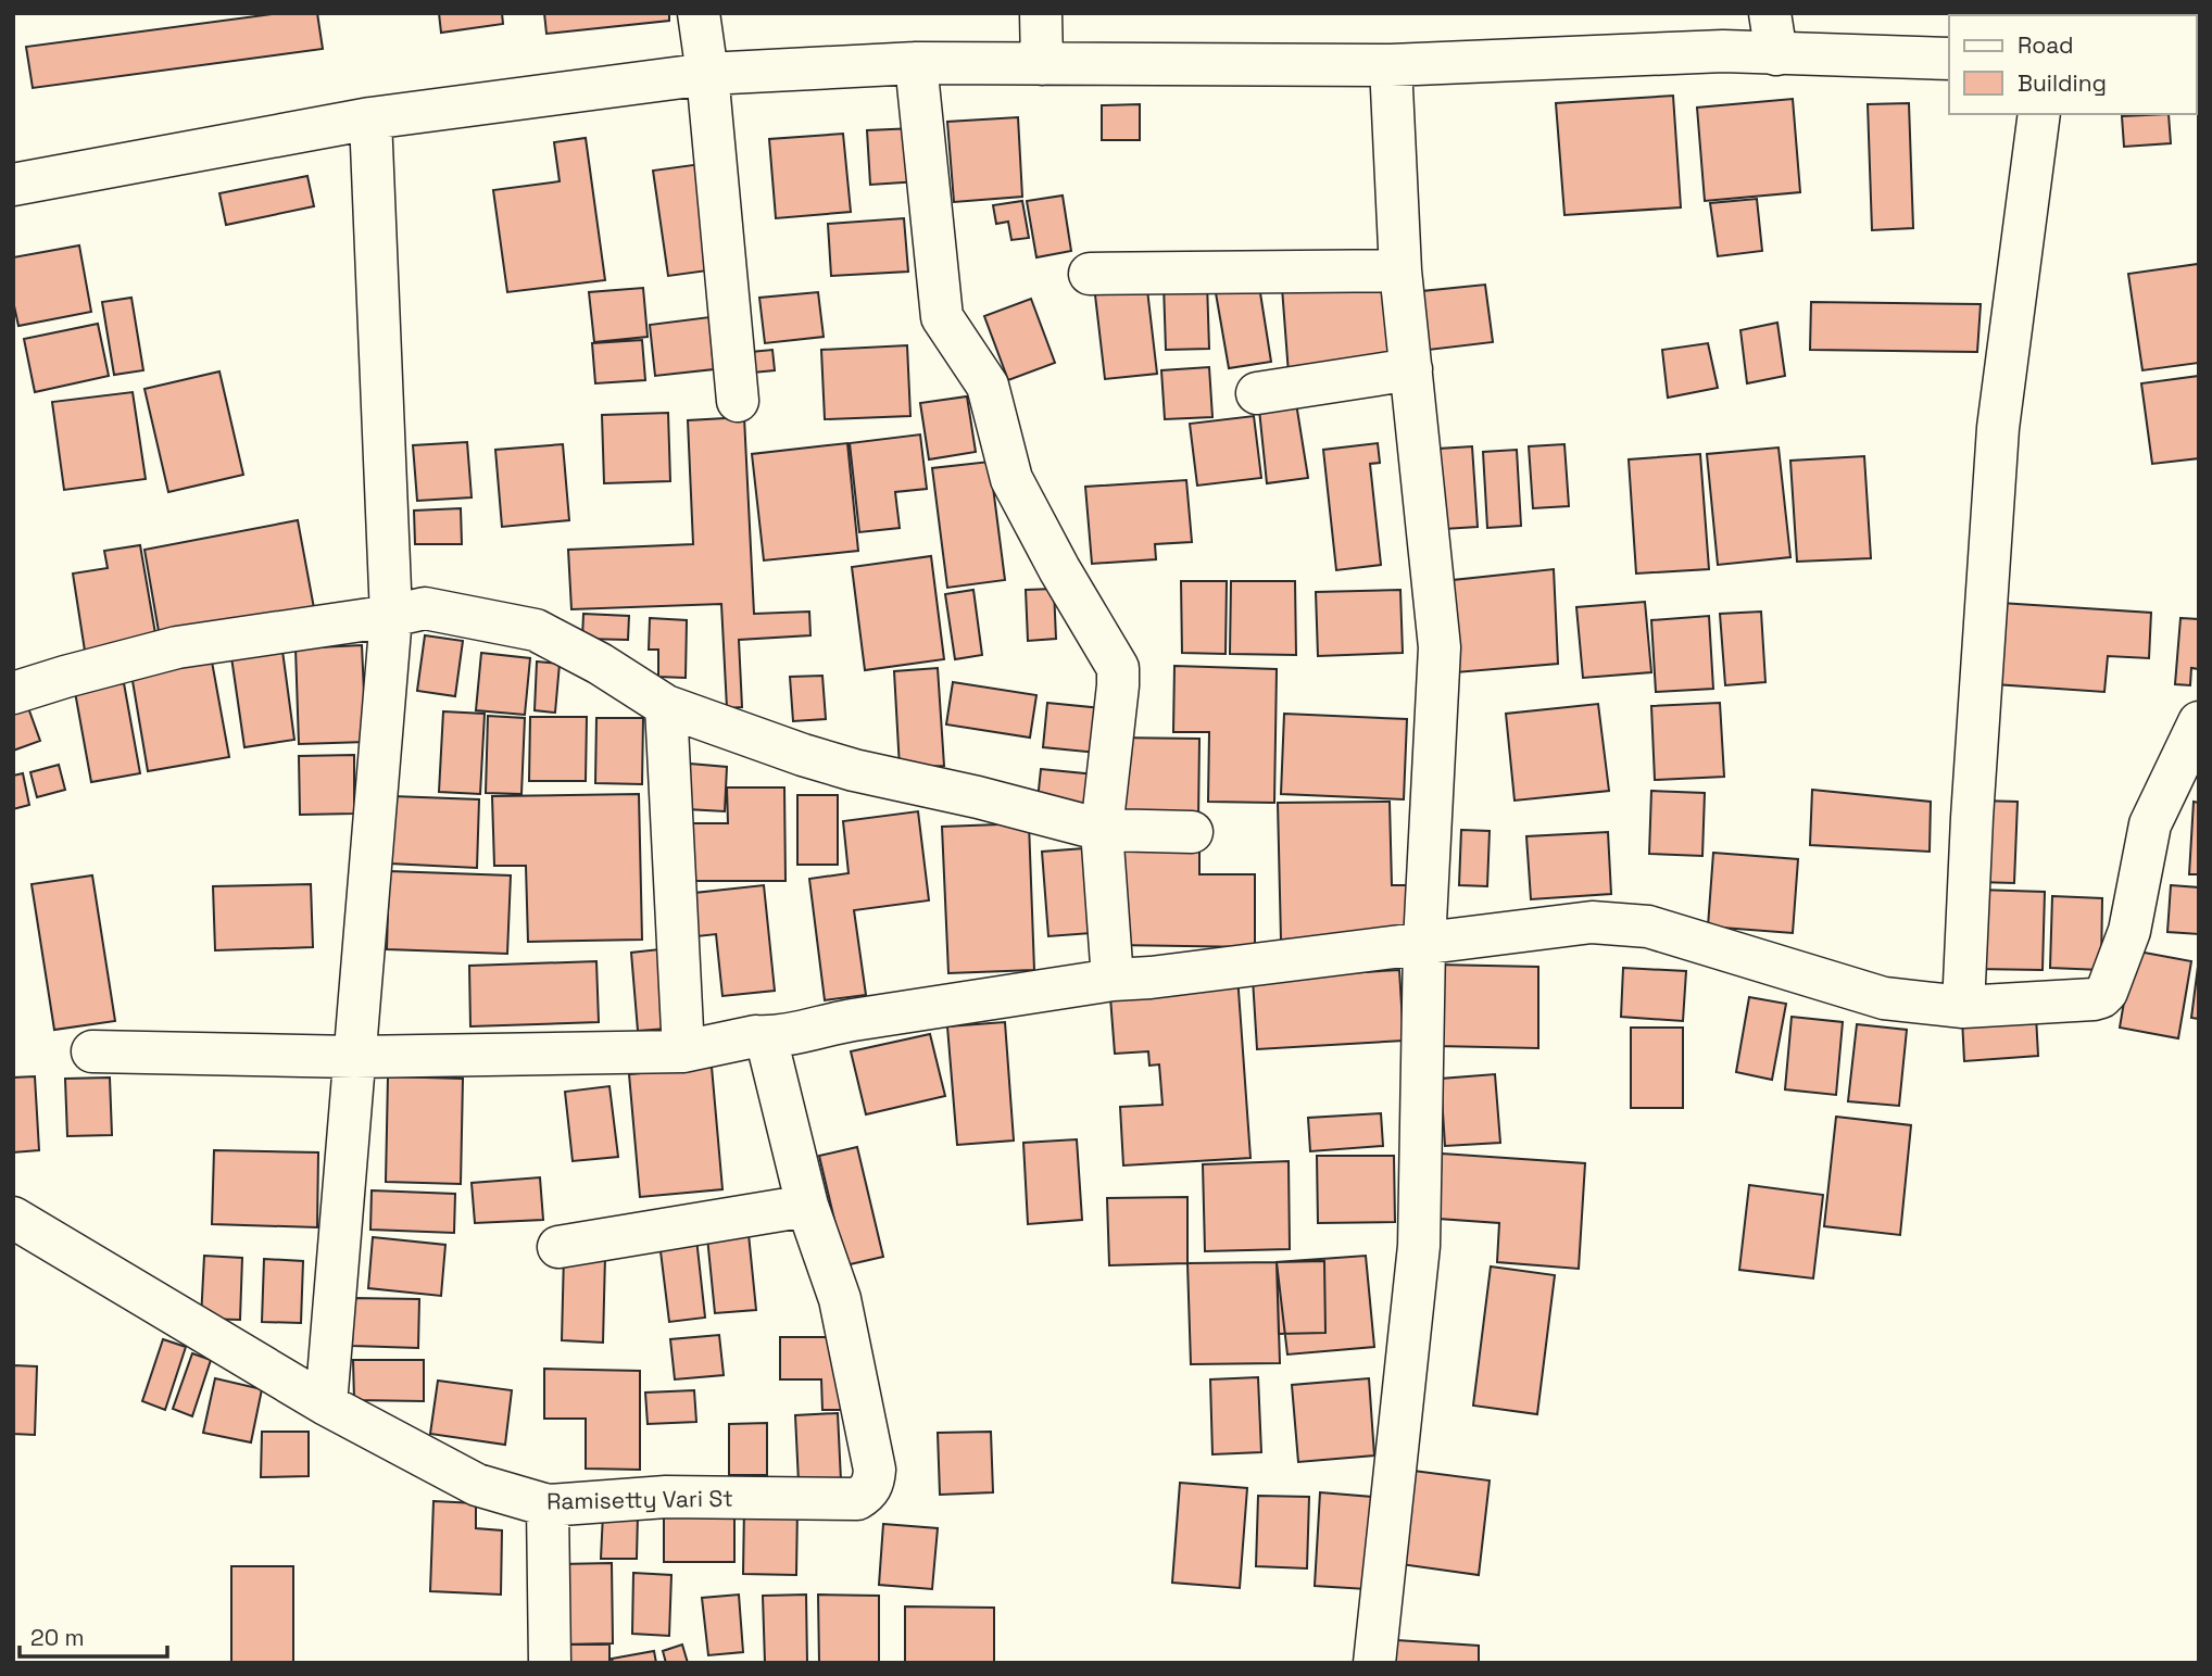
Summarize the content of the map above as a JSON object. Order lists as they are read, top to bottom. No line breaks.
{"streets":{"street":["Ramisetty Vari St"]},"legend":["Road","Building"],"scale_bar":"20 m"}
